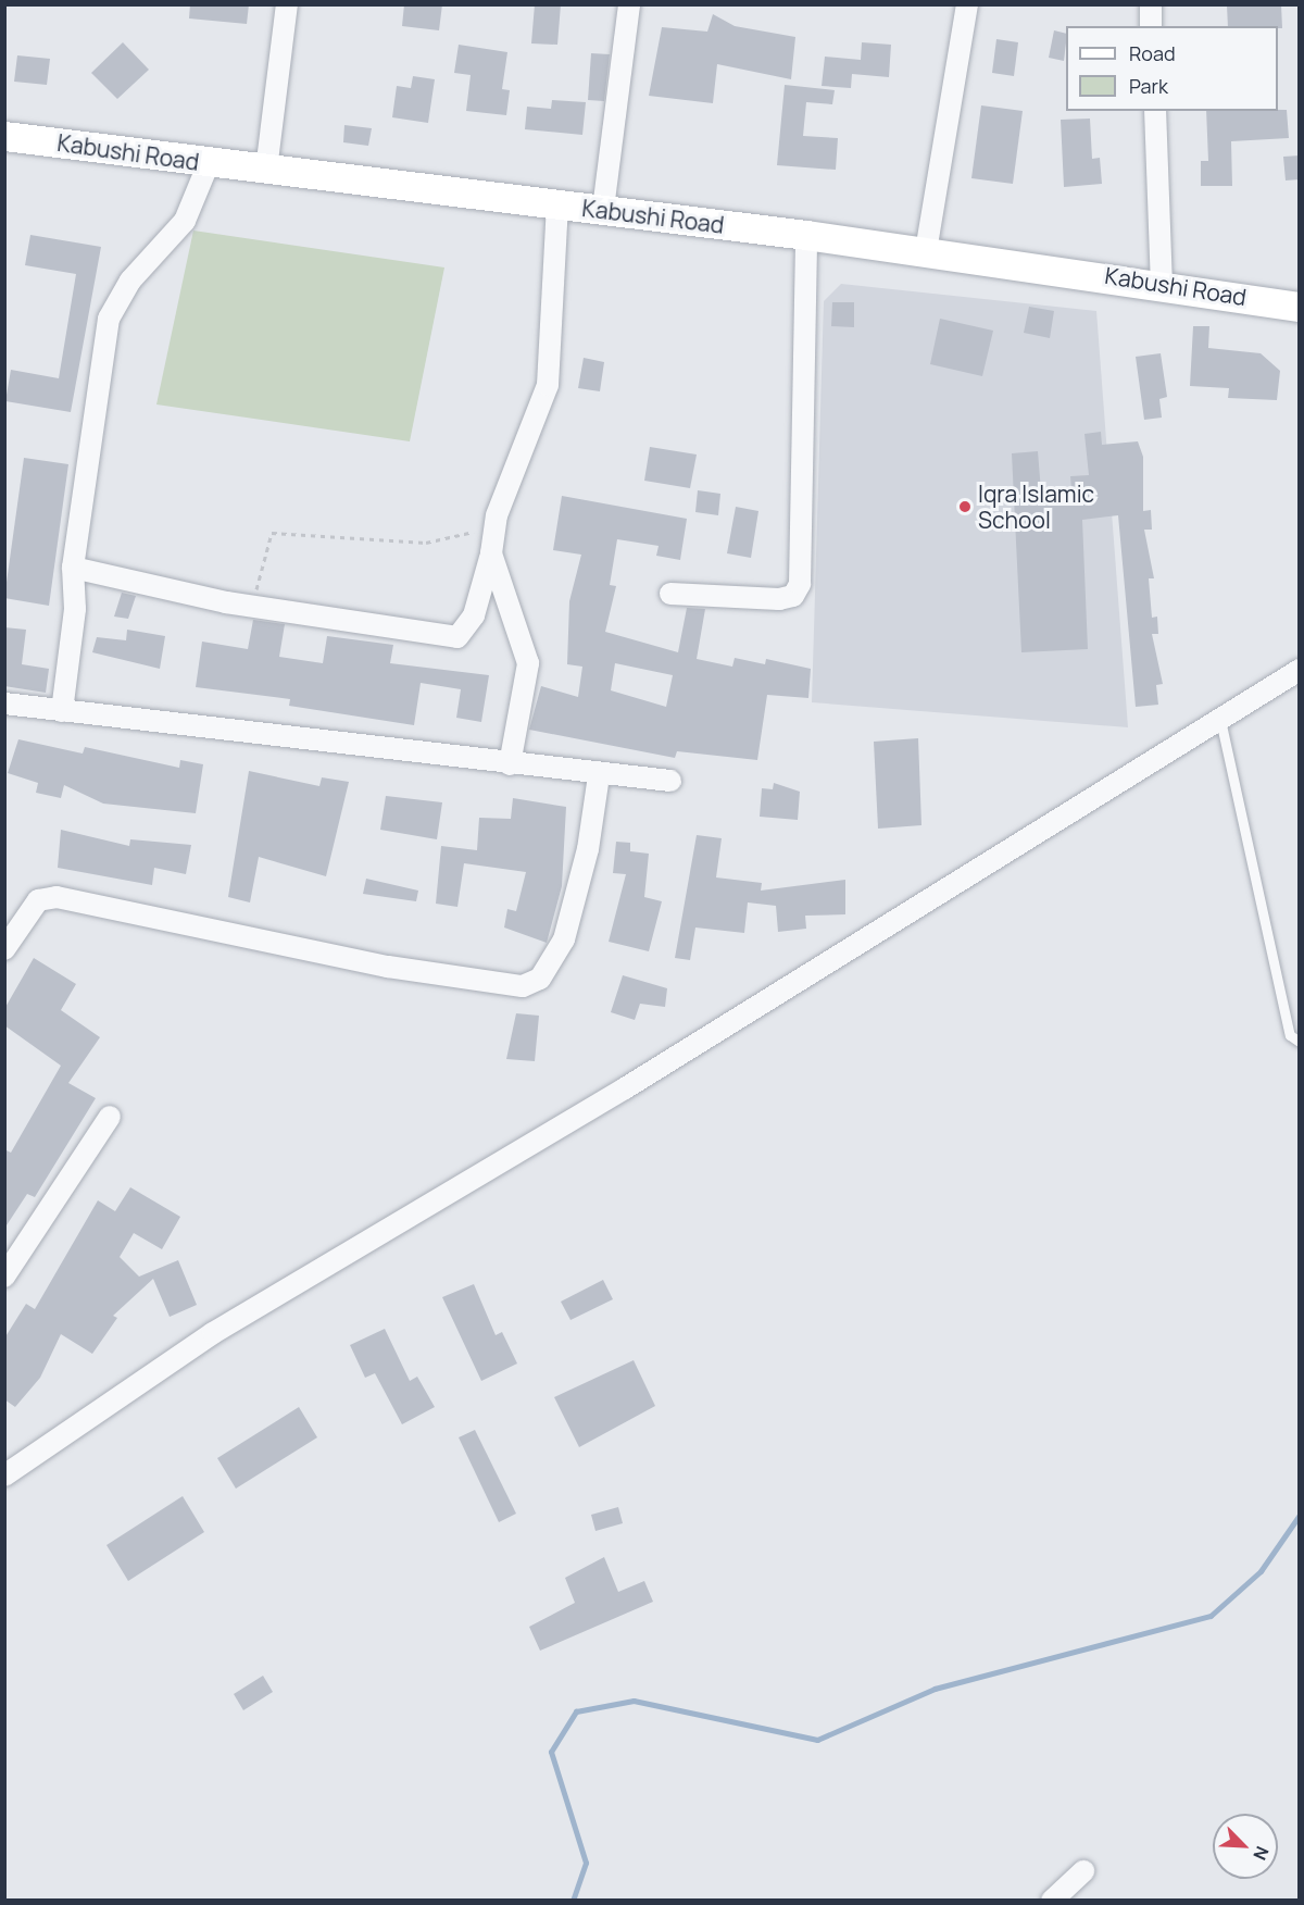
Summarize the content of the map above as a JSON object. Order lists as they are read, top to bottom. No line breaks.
{"streets":{"main road":["Kabushi Road"]},"places":["Iqra Islamic School"],"legend":["Road","Park"],"north":"bottom right"}
